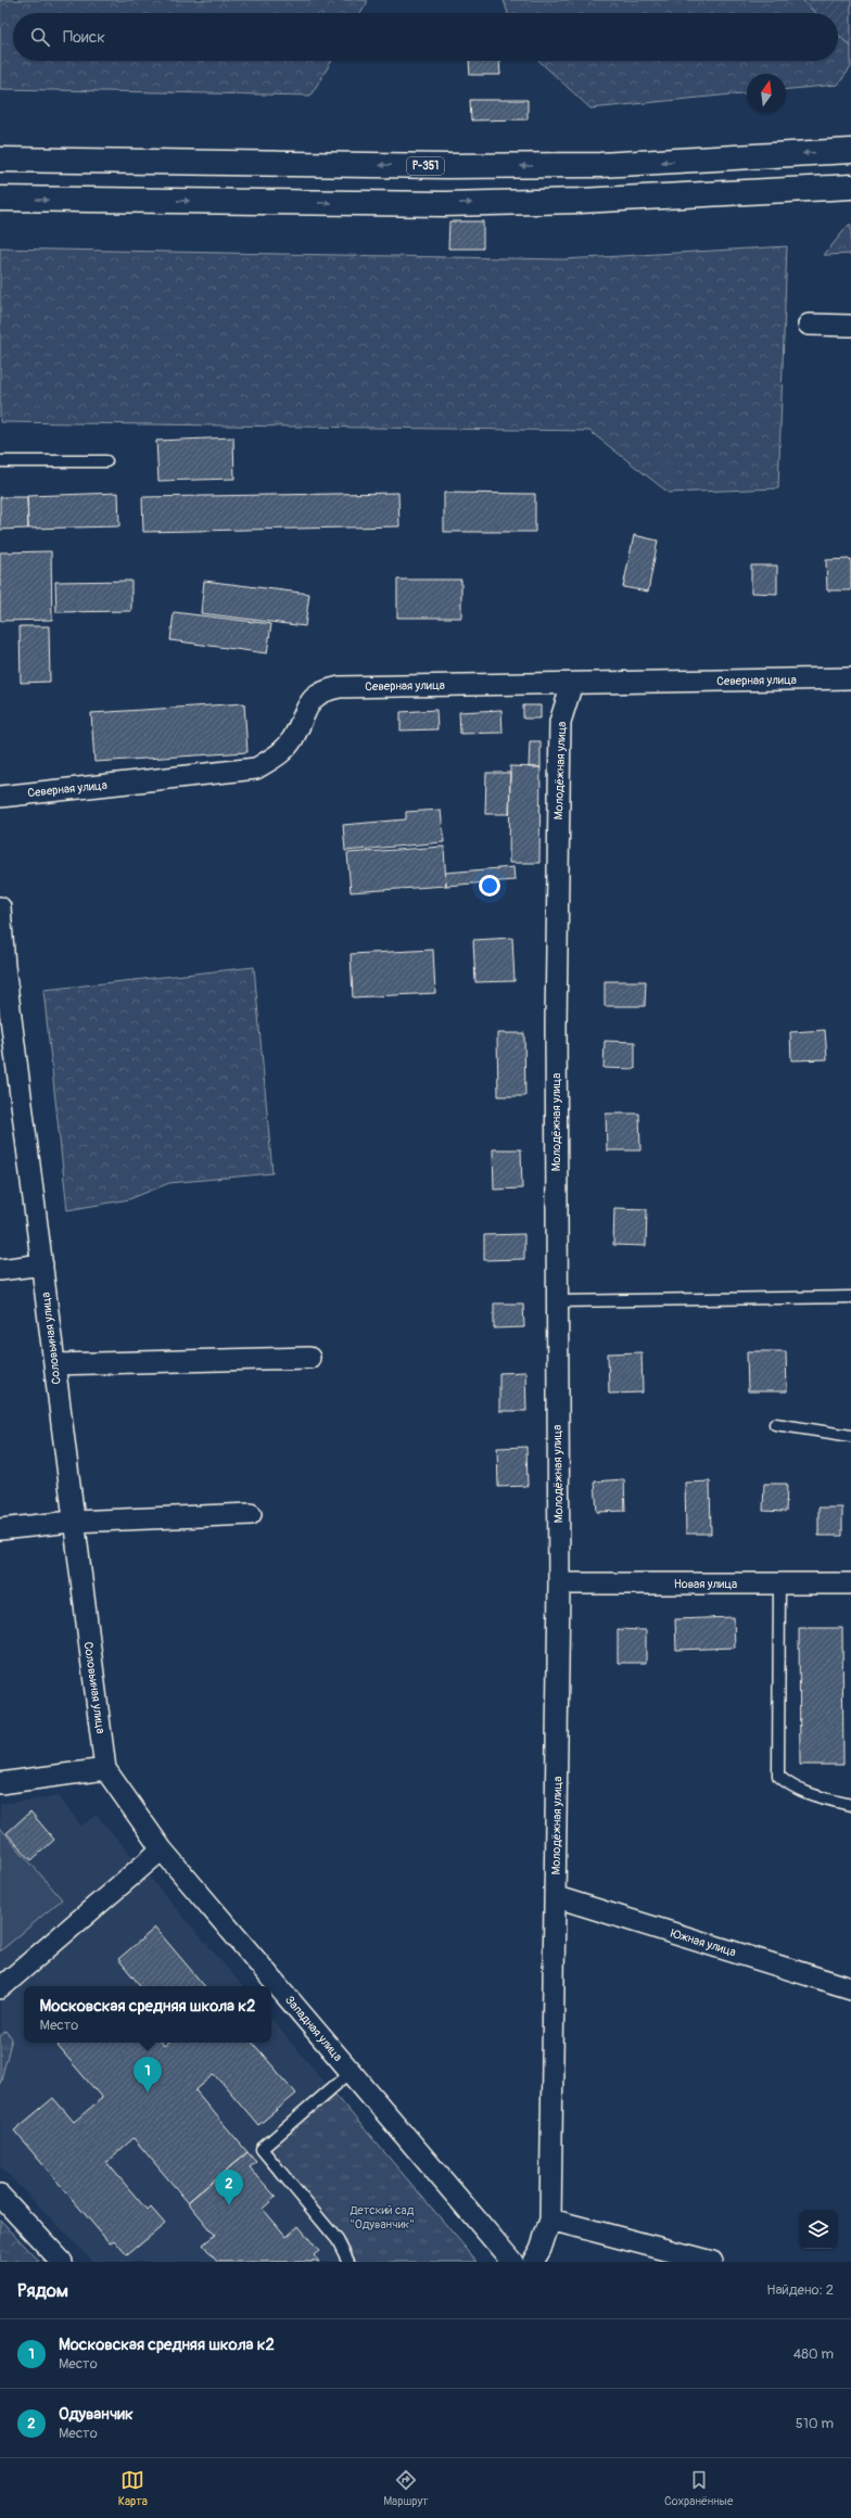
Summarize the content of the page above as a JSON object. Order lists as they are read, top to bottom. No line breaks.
{"streets":{"highway":["Р-351"],"street":["Северная улица","Молодёжная улица","Соловьиная улица","Новая улица","Южная улица","Западная улица"]},"crossings":[["Северная улица","Молодёжная улица"],["Молодёжная улица","Новая улица"],["Молодёжная улица","Южная улица"],["Соловьиная улица","Западная улица"]],"parks":["Детский сад \"Одуванчик\""],"north":"top","page":{"search":"Поиск","popup":["Московская средняя школа к2","Место"],"pins":["1","2"],"heading":["Рядом","Найдено: 2"],"list":[{"mark":"1","name":"Московская средняя школа к2","note":"Место","value":"480 m"},{"mark":"2","name":"Одуванчик","note":"Место","value":"510 m"}],"nav":["Карта","Маршрут","Сохранённые"]}}
